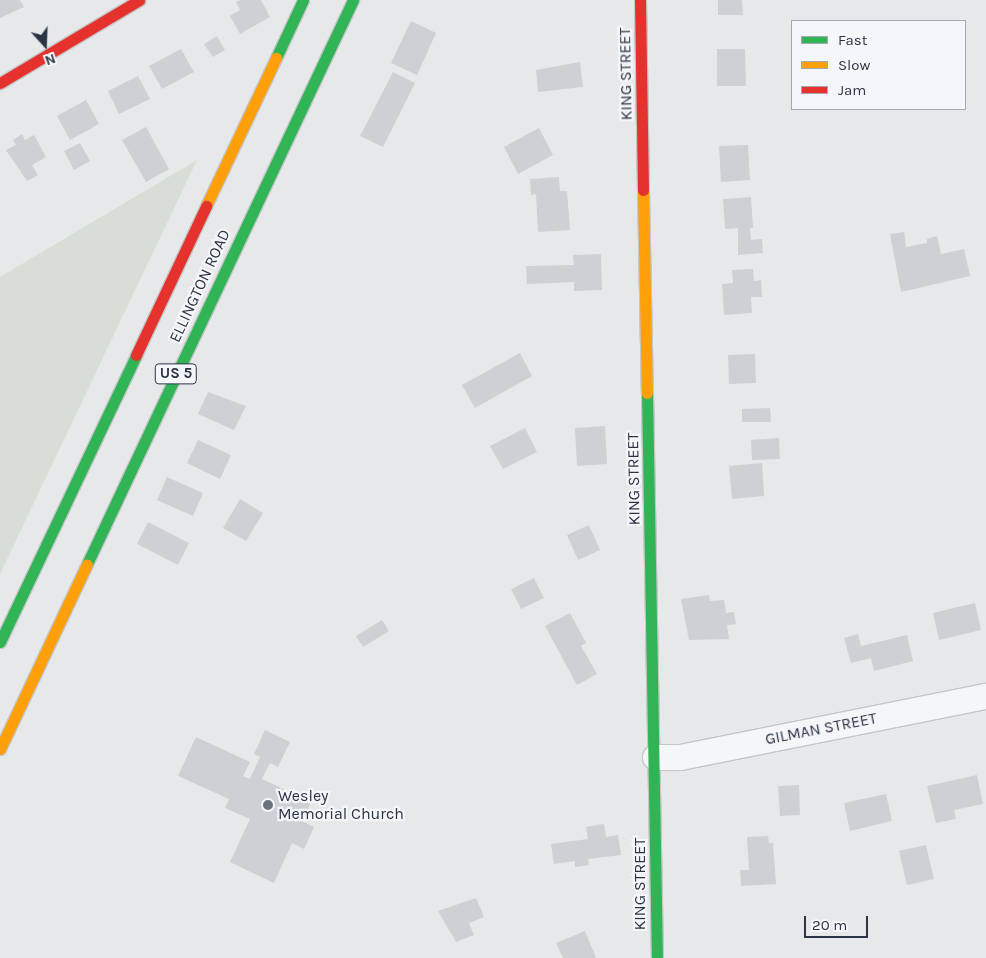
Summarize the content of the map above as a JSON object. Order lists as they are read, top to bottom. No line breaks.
{"streets":{"main road":["KING STREET","ELLINGTON ROAD","US 5"],"street":["GILMAN STREET"]},"crossings":[["KING STREET","GILMAN STREET"]],"places":["Wesley Memorial Church"],"legend":["Fast","Slow","Jam"],"scale_bar":"20 m","north":"bottom"}
